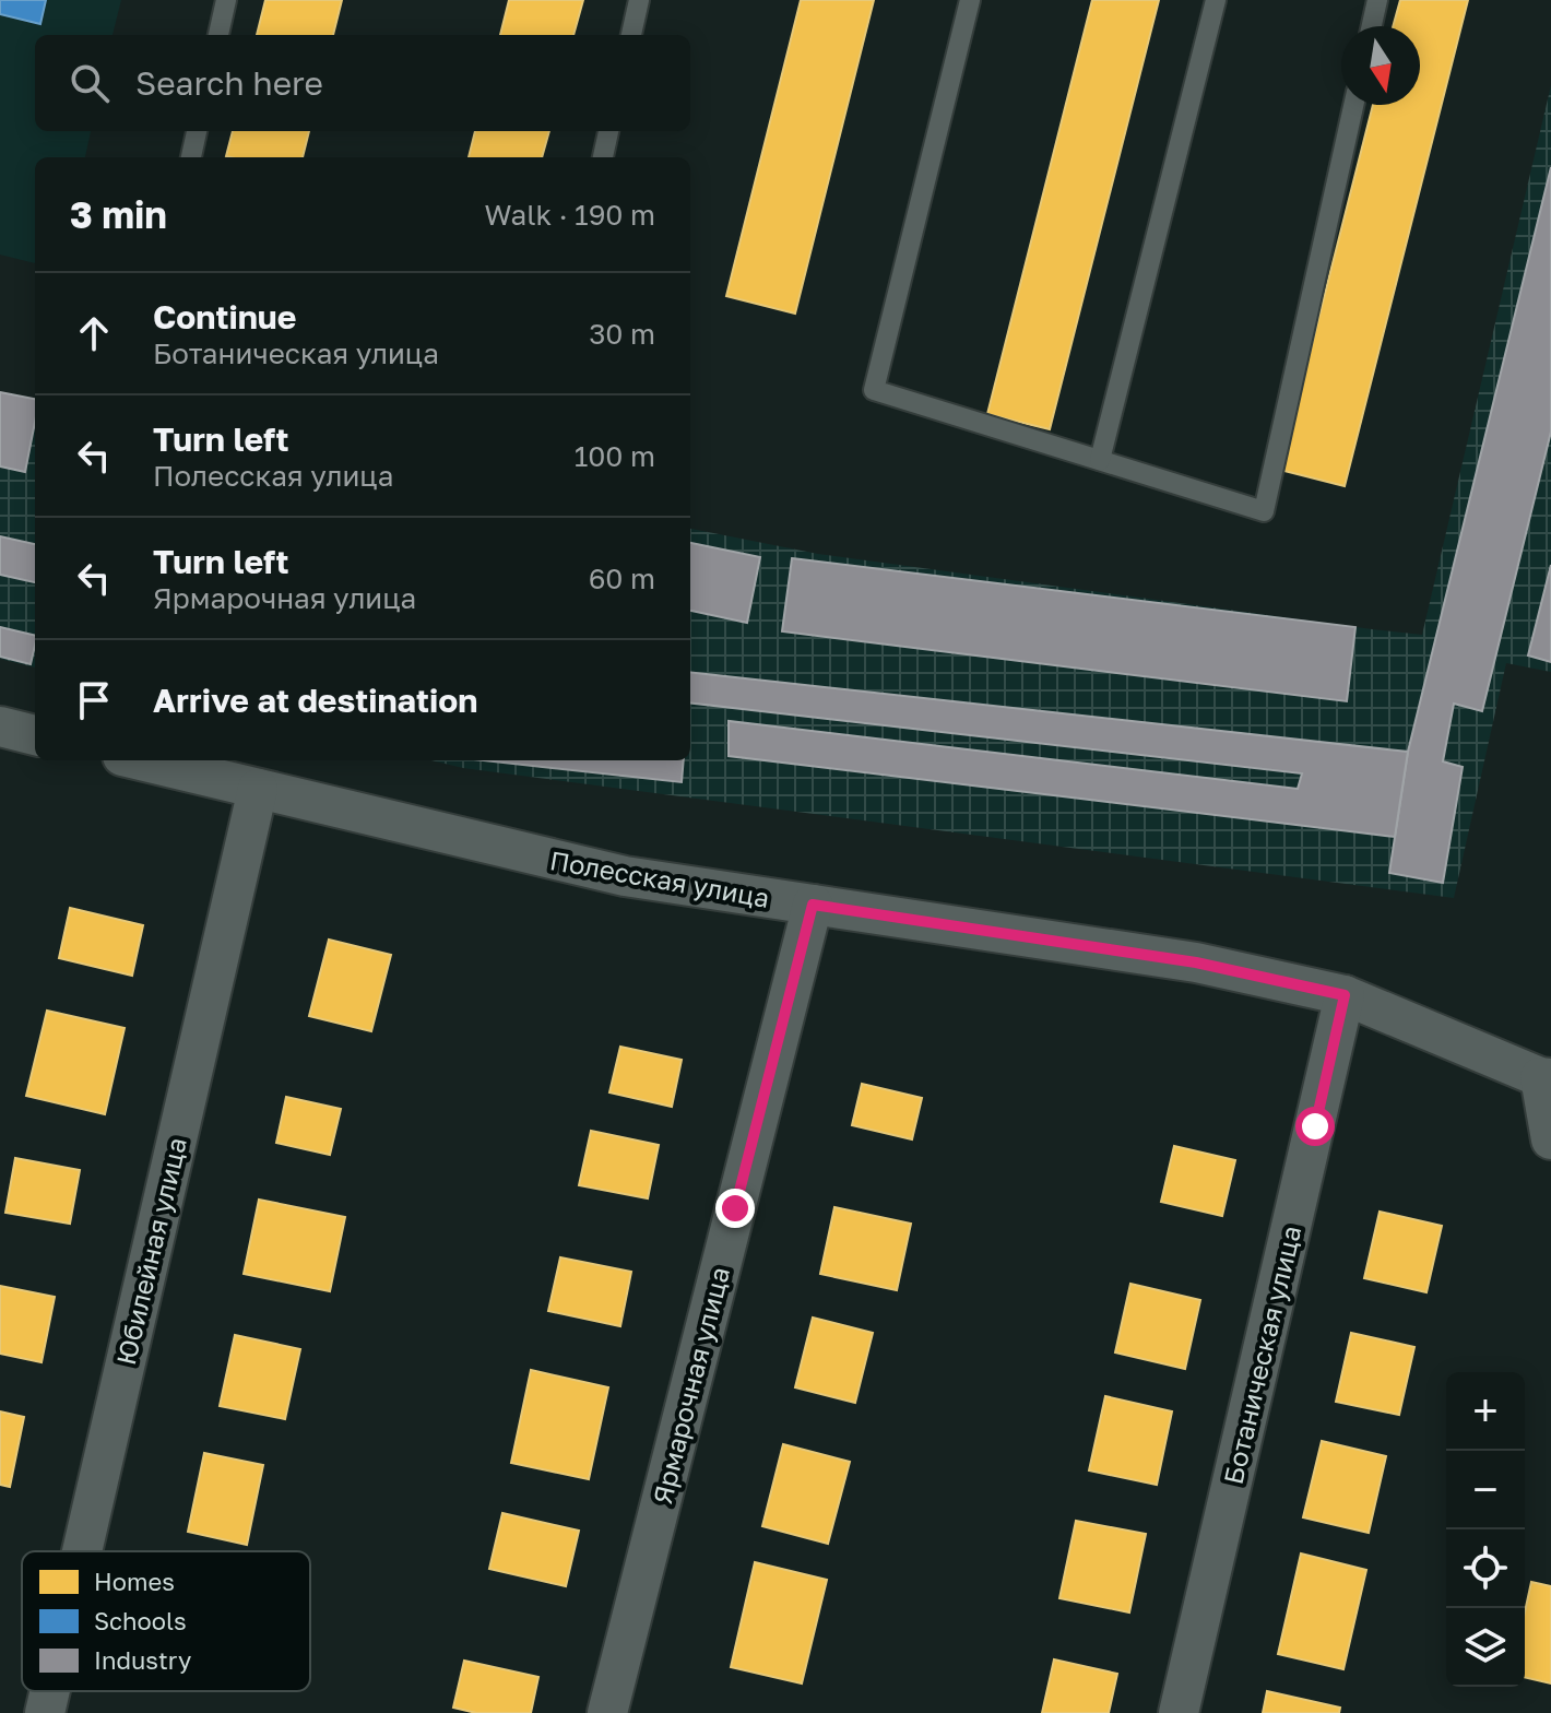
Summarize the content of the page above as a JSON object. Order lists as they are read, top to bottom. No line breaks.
{"streets":{"street":["Полесская улица","Юбилейная улица","Ботаническая улица","Ярмарочная улица"]},"crossings":[["Полесская улица","Юбилейная улица"],["Полесская улица","Ботаническая улица"],["Полесская улица","Ярмарочная улица"]],"legend":["Homes","Schools","Industry"],"north":"bottom","page":{"search":"Search here","heading":["3 min","Walk · 190 m"],"list":[["Continue","Ботаническая улица","30 m"],["Turn left","Полесская улица","100 m"],["Turn left","Ярмарочная улица","60 m"],"Arrive at destination"],"map_buttons":["+","−"]}}
